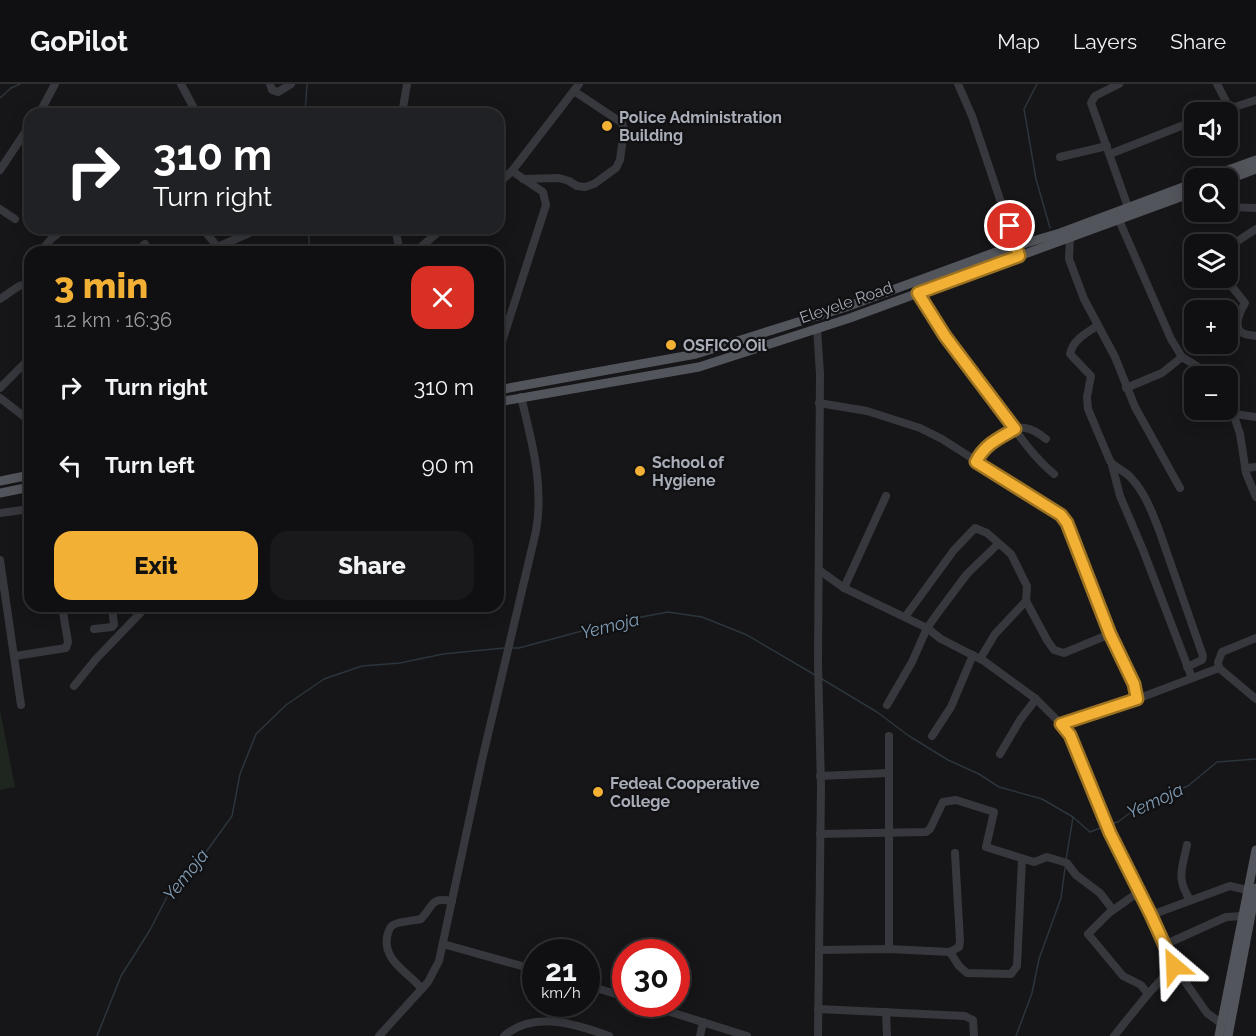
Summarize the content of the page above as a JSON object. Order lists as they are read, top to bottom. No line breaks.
{"streets":{"main road":["Eleyele Road"]},"water":["Yemoja"],"places":["Police Administration Building","OSFICO Oil","School of Hygiene","Fedeal Cooperative College"],"page":{"header":"GoPilot","nav":["Map","Layers","Share"],"map_buttons":["+","−"],"turn":["310 m","Turn right"],"heading":["3 min","1.2 km · 16:36"],"list":[{"name":"Turn right","value":"310 m"},{"name":"Turn left","value":"90 m"}],"buttons":["Exit","Share"],"speed":"21 km/h","limit":"30"}}
